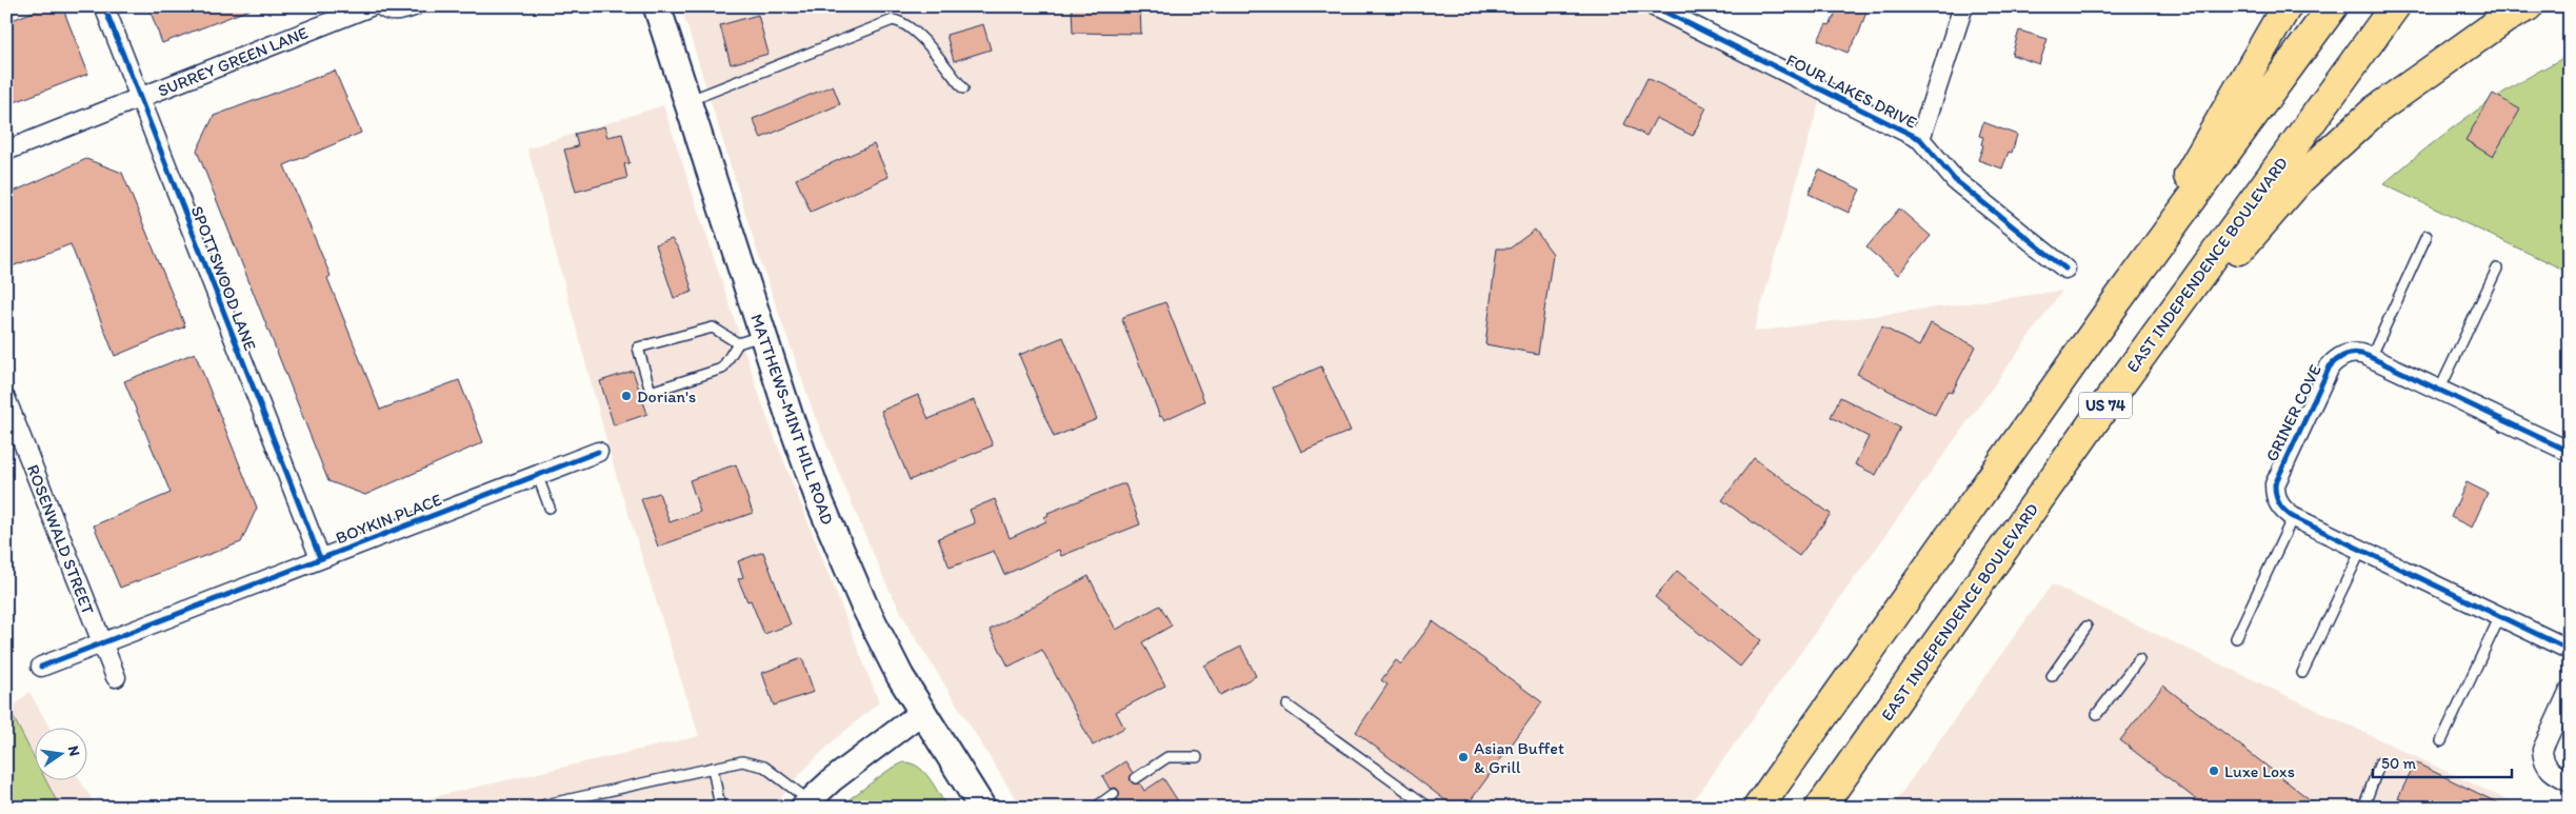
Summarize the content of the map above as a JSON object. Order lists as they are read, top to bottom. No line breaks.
{"streets":{"highway":["EAST INDEPENDENCE BOULEVARD","US 74"],"main road":["MATTHEWS-MINT HILL ROAD"],"street":["SURREY GREEN LANE","FOUR LAKES DRIVE","SPOTTSWOOD LANE","GRINER COVE","BOYKIN PLACE","ROSENWALD STREET"]},"crossings":[["SURREY GREEN LANE","SPOTTSWOOD LANE"],["SPOTTSWOOD LANE","BOYKIN PLACE"],["BOYKIN PLACE","ROSENWALD STREET"]],"places":["Dorian's","Asian Buffet & Grill","Luxe Loxs"],"scale_bar":"50 m","north":"right"}
